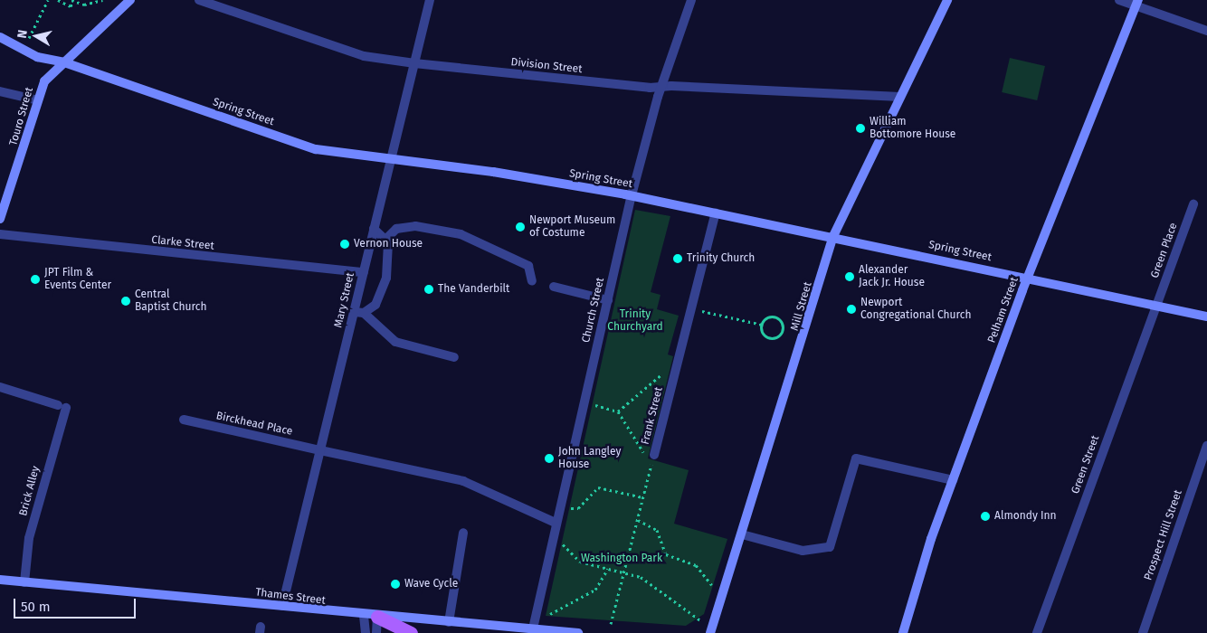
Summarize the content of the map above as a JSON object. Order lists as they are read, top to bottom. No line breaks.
{"streets":{"street":["Division Street","Spring Street","Touro Street","Clarke Street","Green Place","Mary Street","Mill Street","Church Street","Pelham Street","Frank Street","Birckhead Place","Green Street","Brick Alley","Prospect Hill Street","Thames Street"]},"crossings":[["Division Street","Mary Street"],["Division Street","Mill Street"],["Division Street","Church Street"],["Spring Street","Touro Street"],["Spring Street","Green Place"],["Spring Street","Mary Street"],["Spring Street","Mill Street"],["Spring Street","Church Street"],["Spring Street","Pelham Street"],["Spring Street","Frank Street"],["Spring Street","Green Street"],["Clarke Street","Mary Street"],["Green Place","Green Street"],["Mary Street","Birckhead Place"],["Mary Street","Thames Street"],["Church Street","Birckhead Place"],["Church Street","Thames Street"],["Brick Alley","Thames Street"]],"parks":["Trinity Churchyard","Washington Park"],"places":["William Bottomore House","Newport Museum of Costume","Vernon House","Trinity Church","Alexander Jack Jr. House","JPT Film & Events Center","The Vanderbilt","Central Baptist Church","Newport Congregational Church","John Langley House","Almondy Inn","Wave Cycle"],"scale_bar":"50 m","north":"left"}
